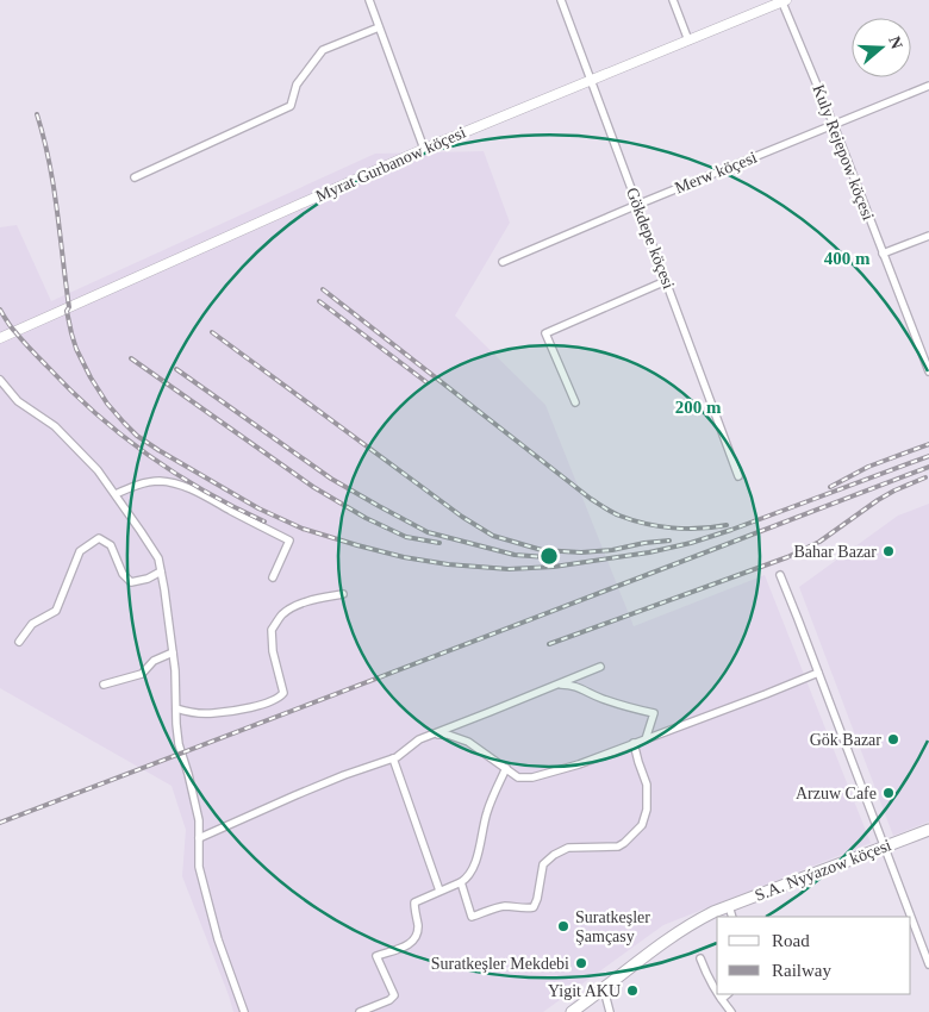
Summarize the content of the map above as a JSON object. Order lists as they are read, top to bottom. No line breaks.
{"streets":{"main road":["S.A. Nyýazow köçesi"],"street":["Kuly Rejepow köçesi","Myrat Gurbanow köçesi","Merw köçesi","Gökdepe köçesi"]},"crossings":[["Kuly Rejepow köçesi","Myrat Gurbanow köçesi"],["Kuly Rejepow köçesi","Merw köçesi"],["Myrat Gurbanow köçesi","Gökdepe köçesi"],["Merw köçesi","Gökdepe köçesi"]],"places":["Bahar Bazar","Gök Bazar","Arzuw Cafe","Suratkeşler Şamçasy","Suratkeşler Mekdebi","Yigit AKU"],"legend":["Road","Railway"],"north":"right","rings":["400 m","200 m"]}
